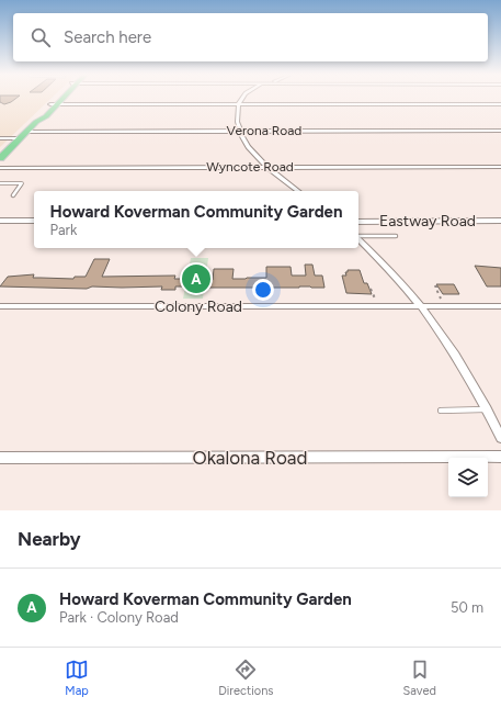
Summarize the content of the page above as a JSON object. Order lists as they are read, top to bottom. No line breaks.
{"streets":{"street":["Verona Road","Wyncote Road","Eastway Road","Colony Road","Okalona Road"]},"page":{"search":"Search here","popup":["Howard Koverman Community Garden","Park"],"pins":"A","heading":"Nearby","list":[{"mark":"A","name":"Howard Koverman Community Garden","note":"Park · Colony Road","value":"50 m"}],"nav":["Map","Directions","Saved"]}}
